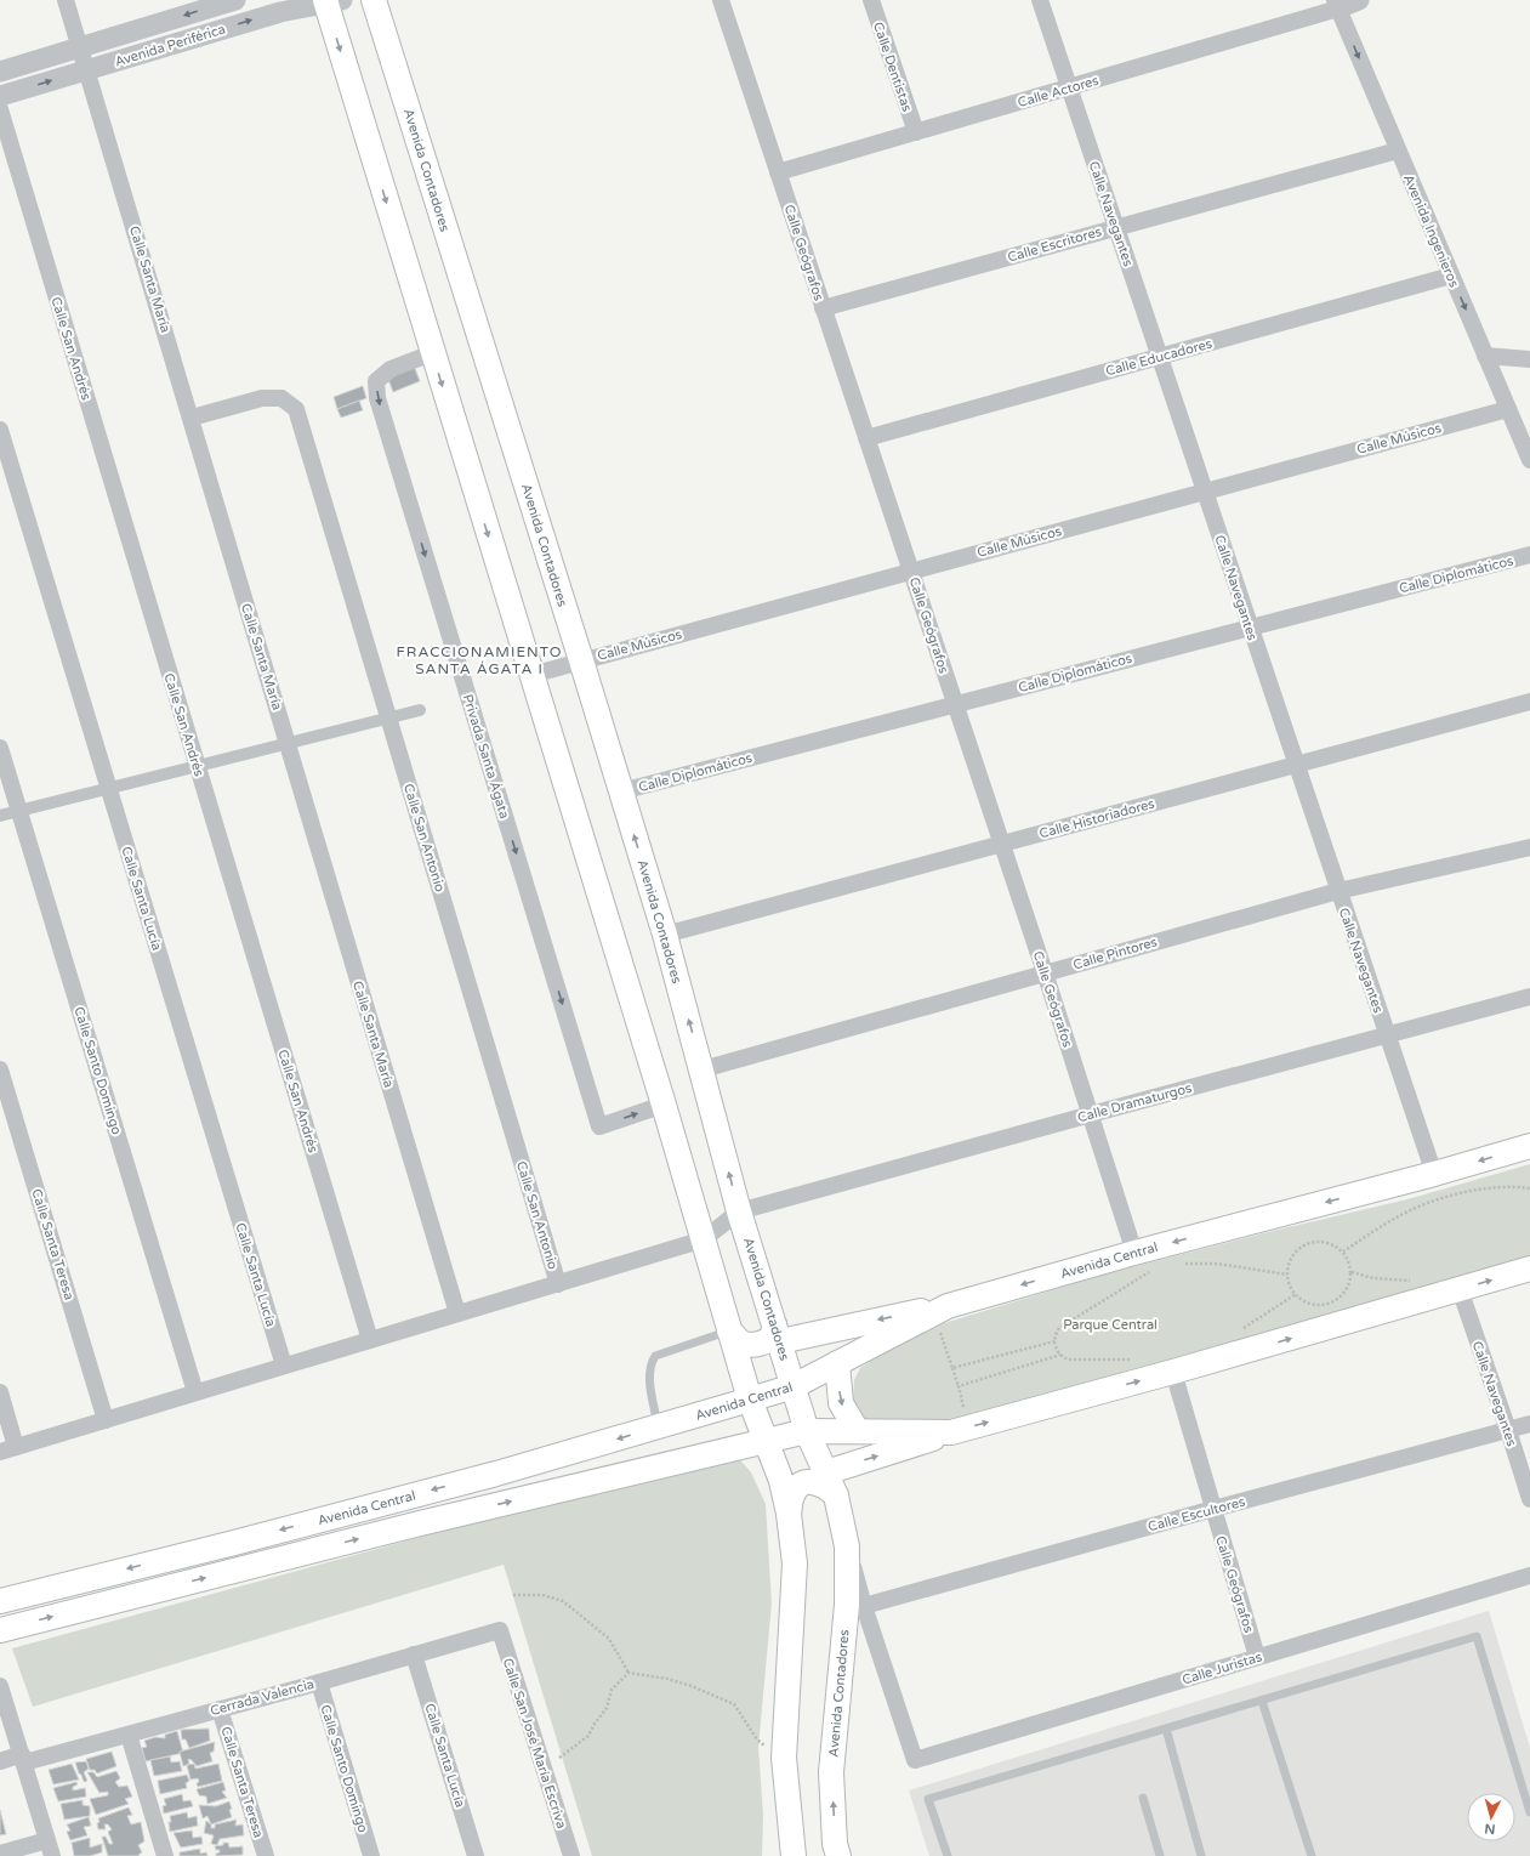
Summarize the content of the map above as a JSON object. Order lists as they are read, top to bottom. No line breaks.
{"streets":{"main road":["Avenida Contadores","Avenida Central"],"street":["Avenida Periférica","Calle Dentistas","Calle Actores","Calle Navegantes","Avenida Ingenieros","Calle Escritores","Calle Geógrafos","Calle Santa María","Calle San Andrés","Calle Educadores","Calle Músicos","Calle Diplomáticos","Privada Santa Ágata","Calle Historiadores","Calle San Antonio","Calle Santa Lucía","Calle Pintores","Calle Santo Domingo","Calle Dramaturgos","Calle Santa Teresa","Calle Escultores","Calle Juristas","Cerrada Valencia","Calle San José María Escriva"]},"crossings":[["Avenida Periférica","Calle Santa María"],["Calle Dentistas","Calle Actores"],["Calle Actores","Calle Navegantes"],["Calle Actores","Avenida Ingenieros"],["Calle Actores","Calle Geógrafos"],["Avenida Contadores","Calle Músicos"],["Avenida Contadores","Calle Diplomáticos"],["Avenida Contadores","Calle Historiadores"],["Avenida Contadores","Calle Pintores"],["Avenida Contadores","Calle Dramaturgos"],["Avenida Contadores","Avenida Central"],["Calle Navegantes","Calle Escritores"],["Calle Navegantes","Calle Educadores"],["Calle Navegantes","Calle Músicos"],["Calle Navegantes","Calle Diplomáticos"],["Calle Navegantes","Calle Historiadores"],["Calle Navegantes","Calle Pintores"],["Calle Navegantes","Calle Dramaturgos"],["Calle Navegantes","Avenida Central"],["Calle Navegantes","Calle Escultores"],["Avenida Ingenieros","Calle Escritores"],["Avenida Ingenieros","Calle Educadores"],["Avenida Ingenieros","Calle Músicos"],["Calle Escritores","Calle Geógrafos"],["Calle Geógrafos","Calle Educadores"],["Calle Geógrafos","Calle Músicos"],["Calle Geógrafos","Calle Diplomáticos"],["Calle Geógrafos","Calle Historiadores"],["Calle Geógrafos","Calle Pintores"],["Calle Geógrafos","Calle Dramaturgos"],["Calle Geógrafos","Avenida Central"],["Calle Geógrafos","Calle Escultores"],["Calle Geógrafos","Calle Juristas"],["Calle Santa María","Calle San Antonio"],["Calle Santa Lucía","Cerrada Valencia"],["Calle Santo Domingo","Cerrada Valencia"],["Calle Santa Teresa","Cerrada Valencia"],["Calle Escultores","Calle Juristas"],["Cerrada Valencia","Calle San José María Escriva"]],"one_way":["Avenida Ingenieros","Privada Santa Ágata"],"districts":["FRACCIONAMIENTO SANTA ÁGATA I"],"parks":["Parque Central"],"north":"bottom"}
